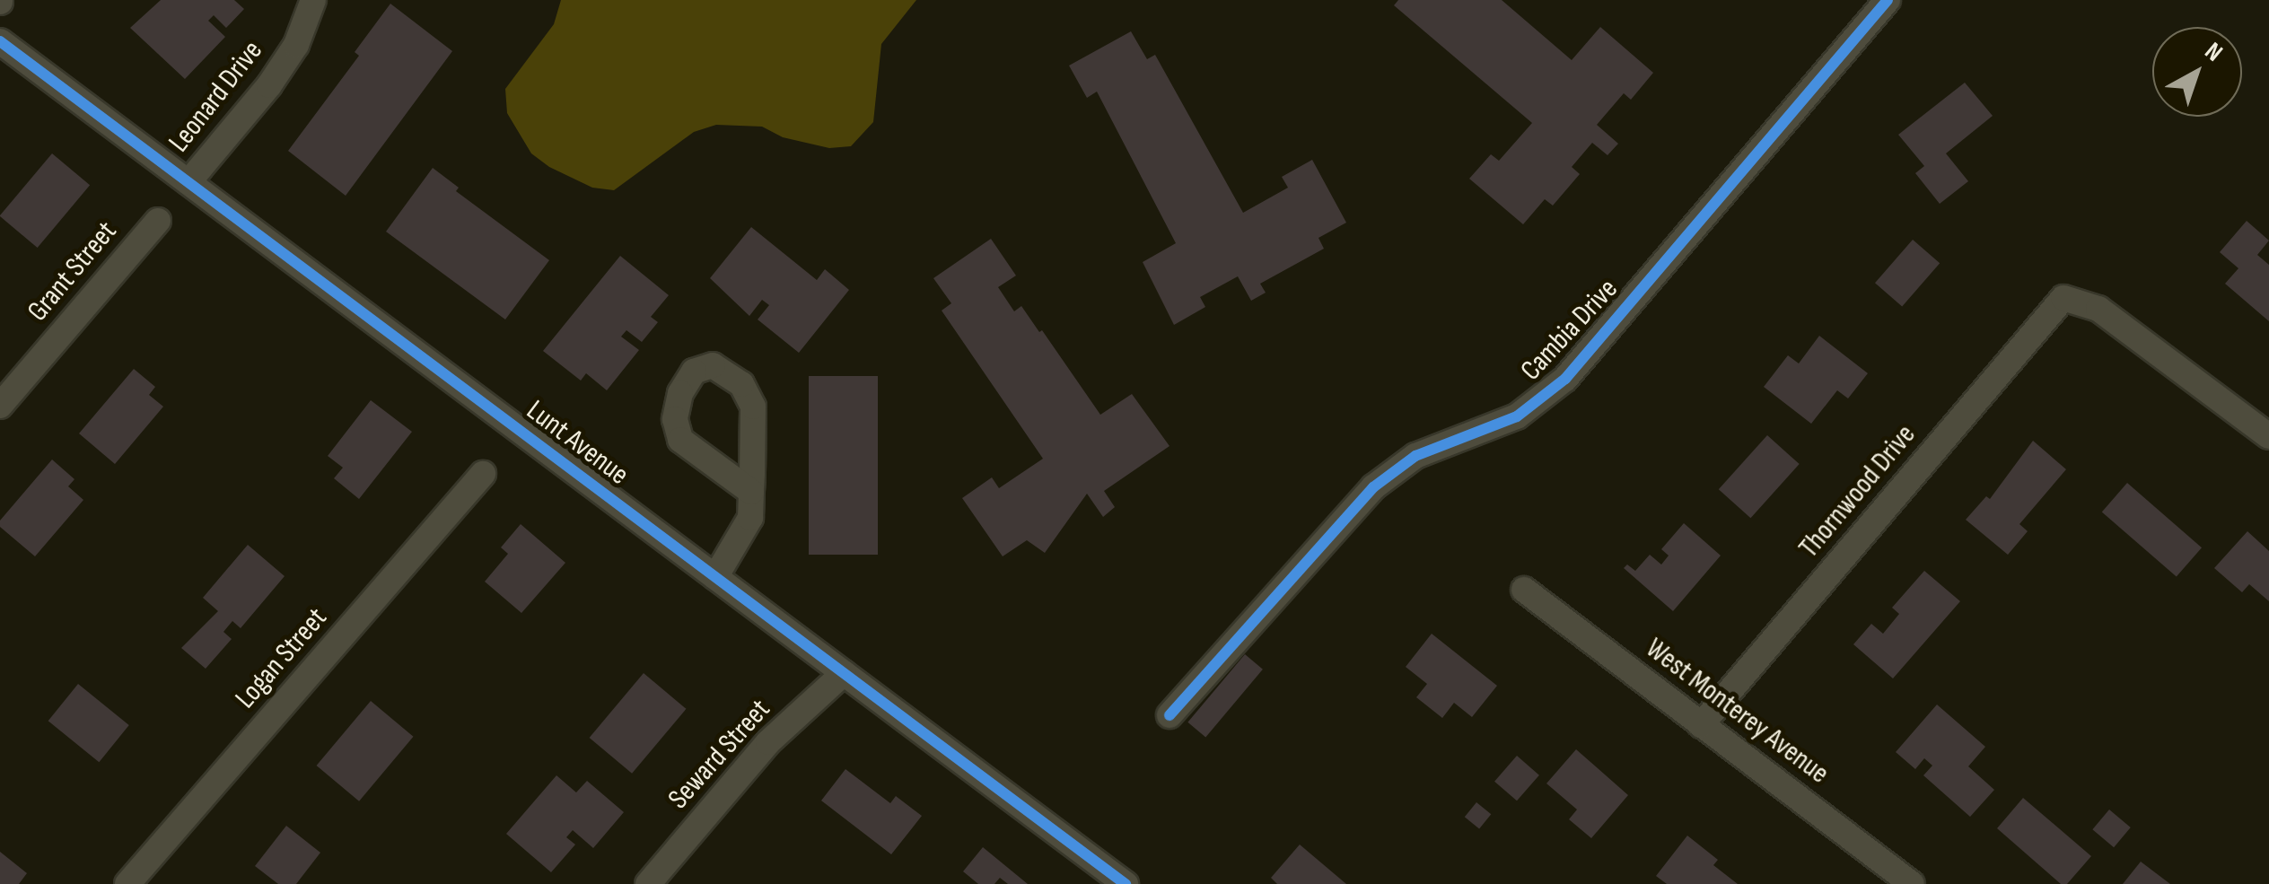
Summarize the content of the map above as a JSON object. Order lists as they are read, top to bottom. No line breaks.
{"streets":{"street":["Leonard Drive","Grant Street","Cambia Drive","Lunt Avenue","Thornwood Drive","Logan Street","West Monterey Avenue","Seward Street"]},"crossings":[["Leonard Drive","Lunt Avenue"],["Lunt Avenue","Seward Street"],["Thornwood Drive","West Monterey Avenue"]],"north":"top right"}
